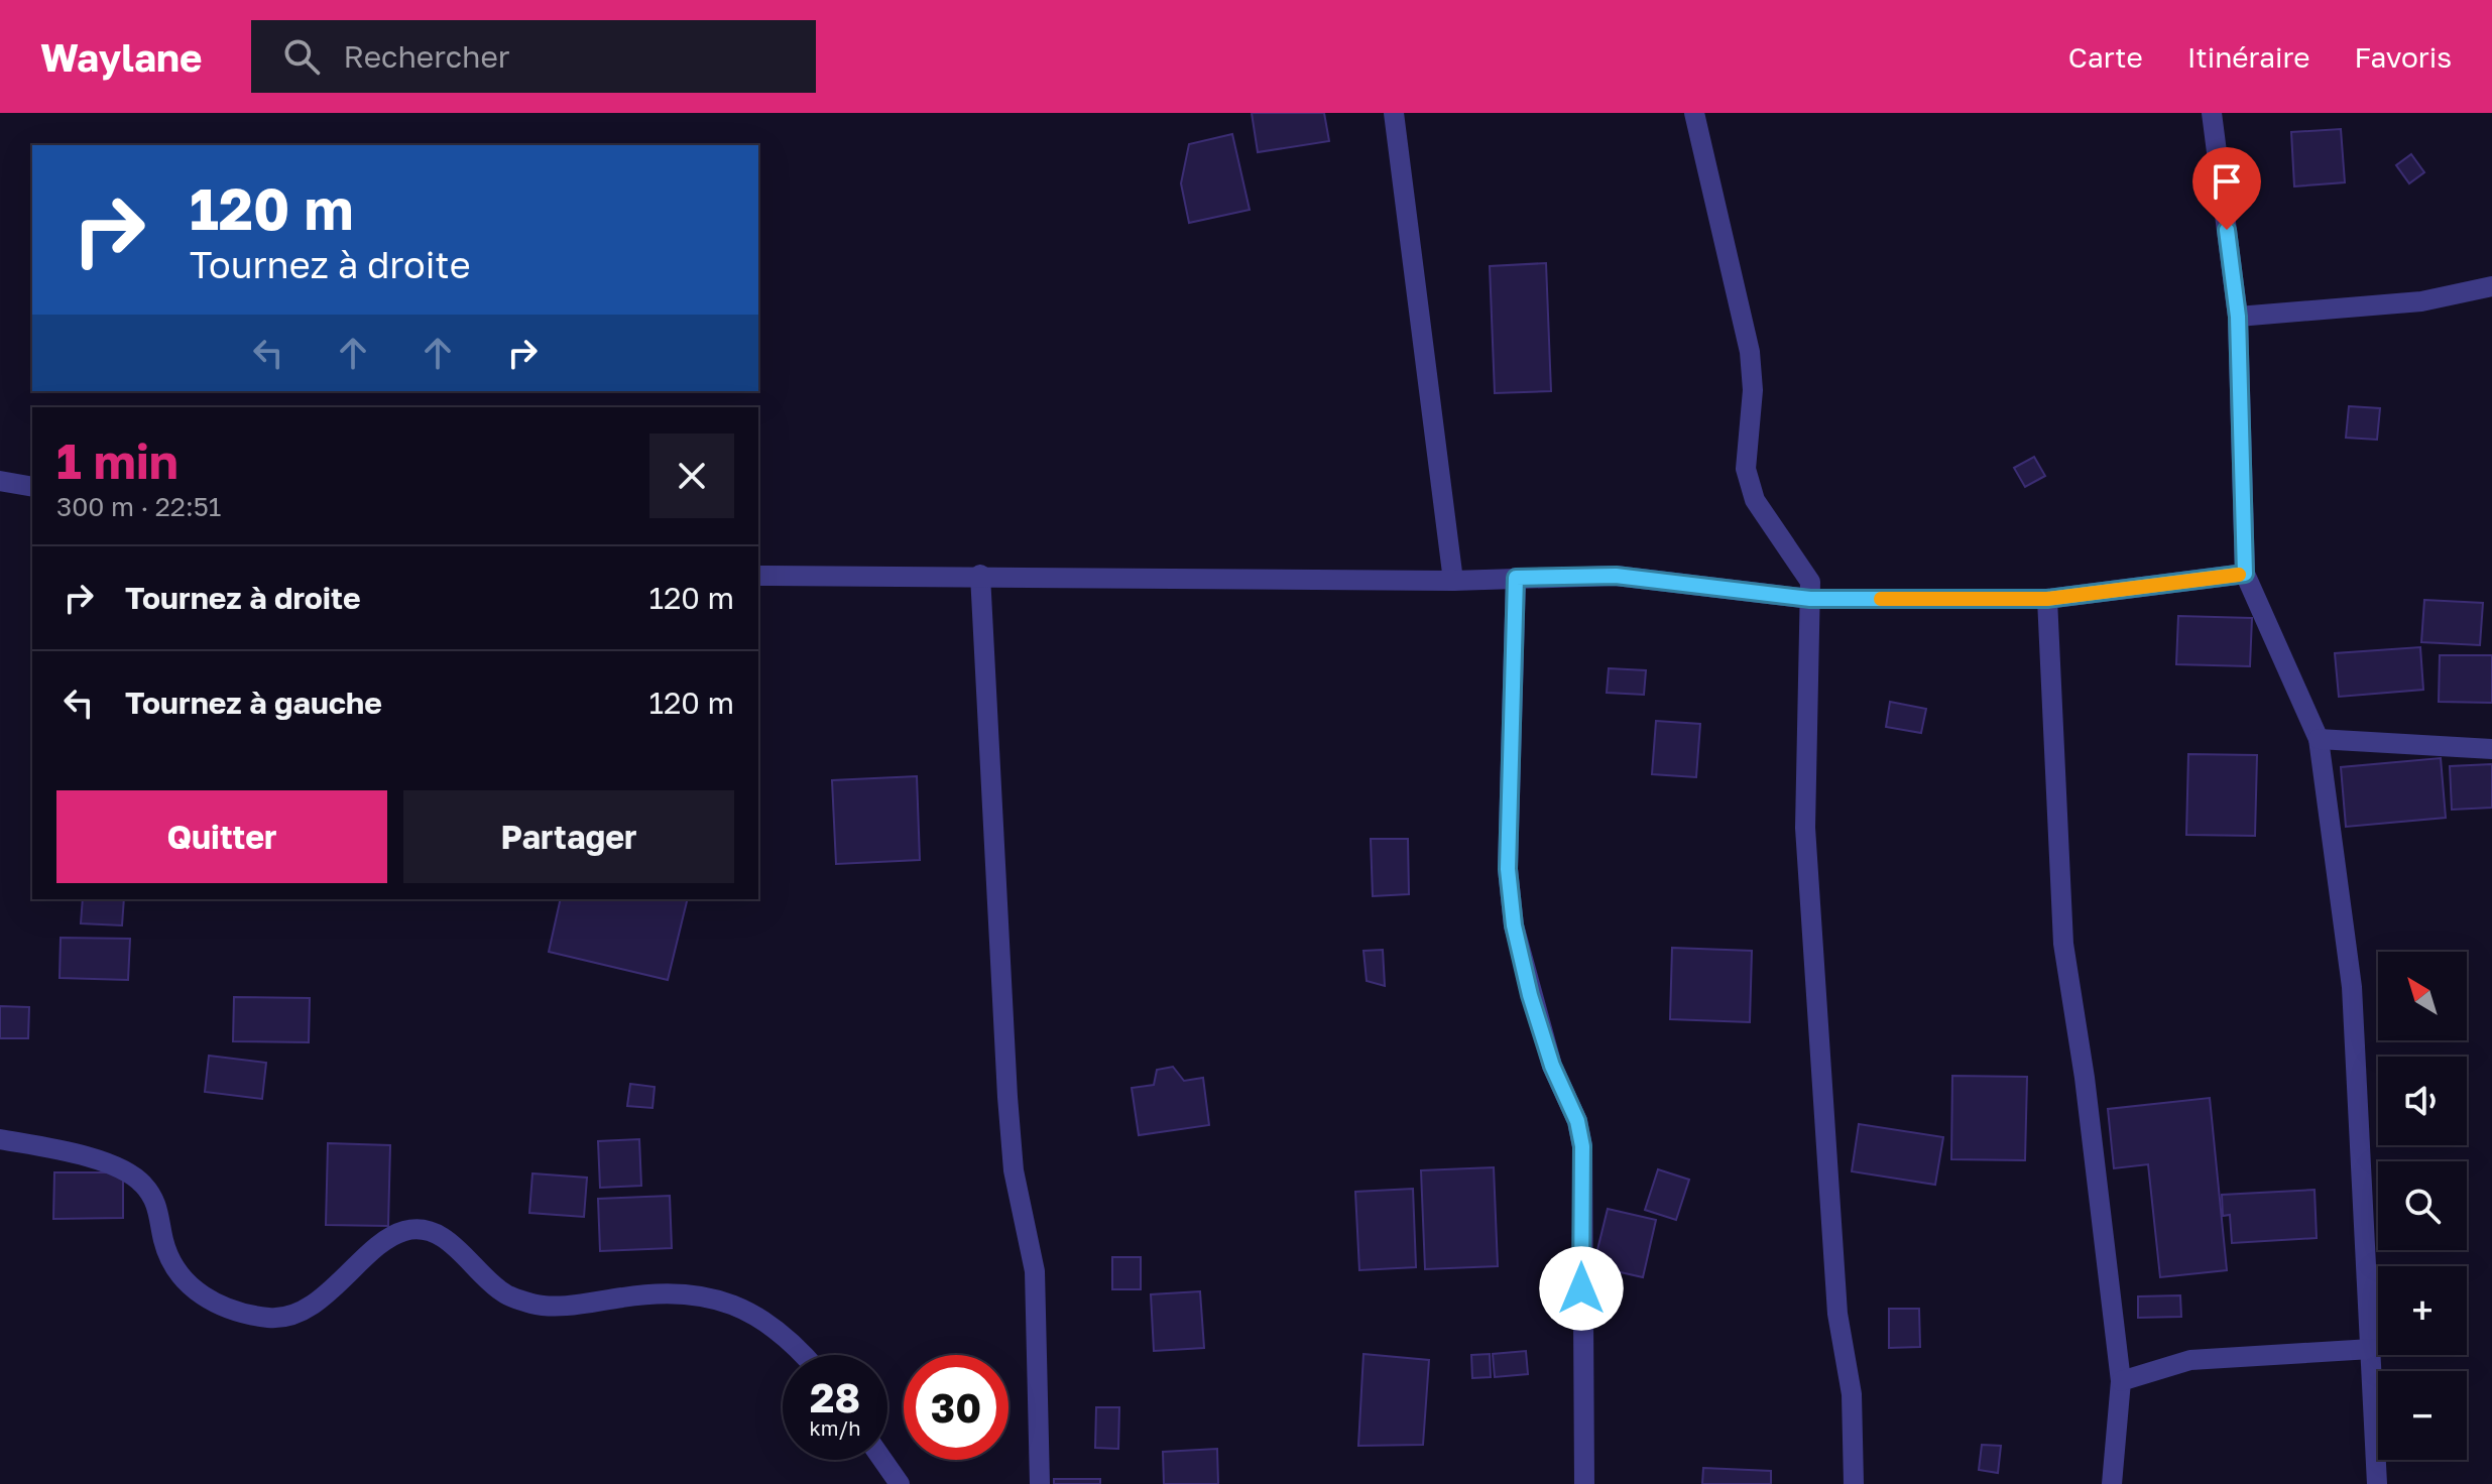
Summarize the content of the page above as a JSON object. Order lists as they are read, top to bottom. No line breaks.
{"north":"top left","page":{"header":"Waylane","search":"Rechercher","nav":["Carte","Itinéraire","Favoris"],"turn":["120 m","Tournez à droite"],"heading":["1 min","300 m · 22:51"],"list":[{"name":"Tournez à droite","value":"120 m"},{"name":"Tournez à gauche","value":"120 m"}],"buttons":["Quitter","Partager"],"map_buttons":["+","−"],"speed":"28 km/h","limit":"30"}}
